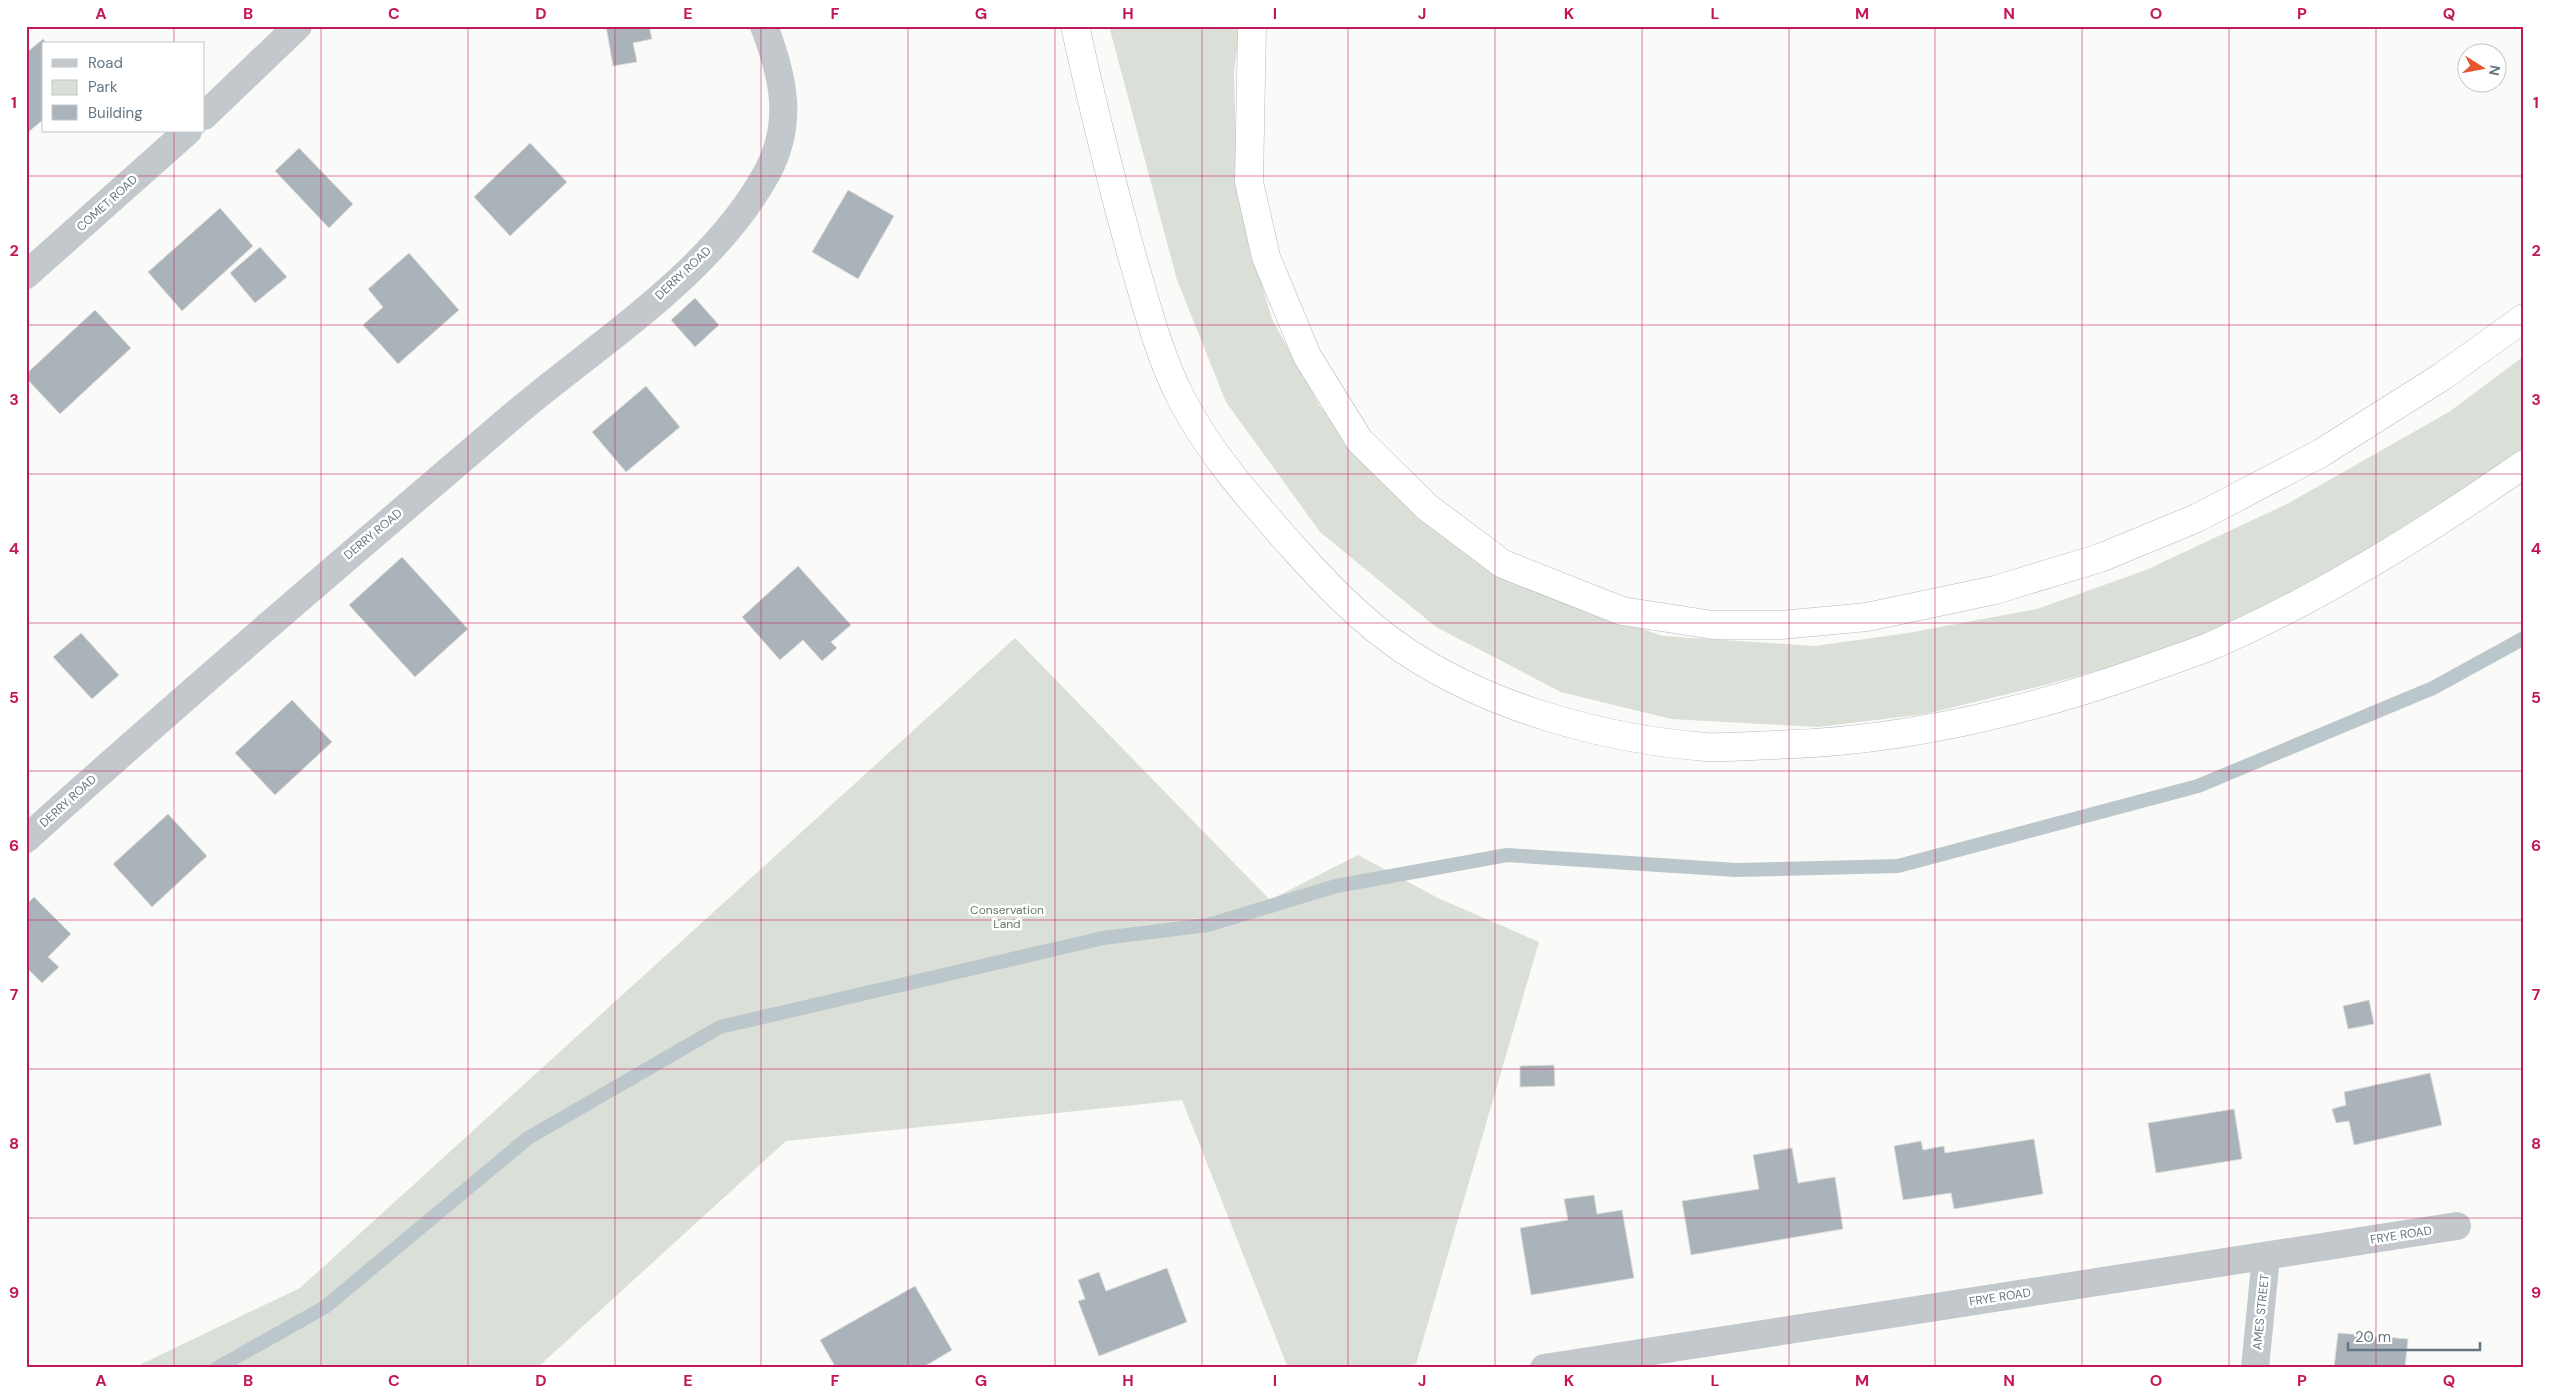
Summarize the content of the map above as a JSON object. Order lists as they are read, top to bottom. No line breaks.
{"streets":{"street":["COMET ROAD","DERRY ROAD","FRYE ROAD","AMES STREET"]},"crossings":[["FRYE ROAD","AMES STREET"]],"parks":["Conservation Land"],"legend":["Road","Park","Building"],"scale_bar":"20 m","north":"right","grid":{"columns":["A","B","C","D","E","F","G","H","I","J","K","L","M","N","O","P","Q"],"rows":["1","2","3","4","5","6","7","8","9"]}}
